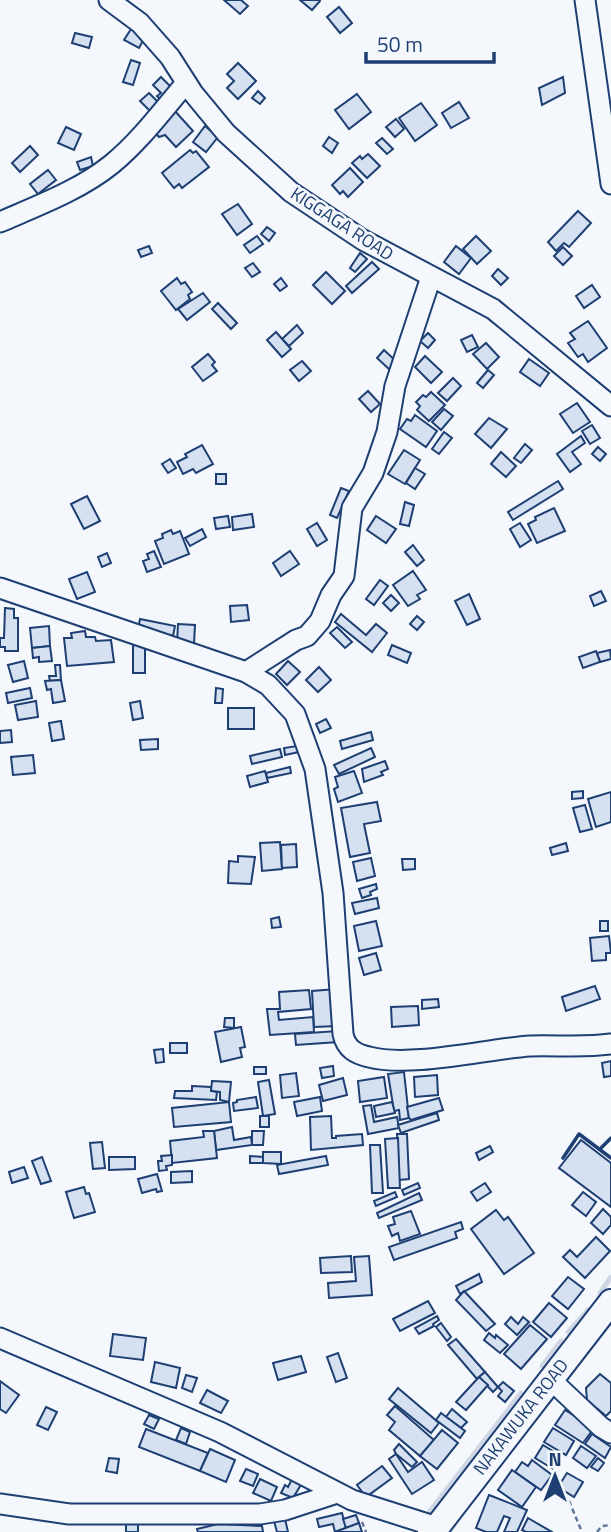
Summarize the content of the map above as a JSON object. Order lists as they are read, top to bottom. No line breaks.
{"streets":{"main road":["NAKAWUKA ROAD"],"street":["KIGGAGA ROAD"]},"scale_bar":"50 m","north":"top"}
